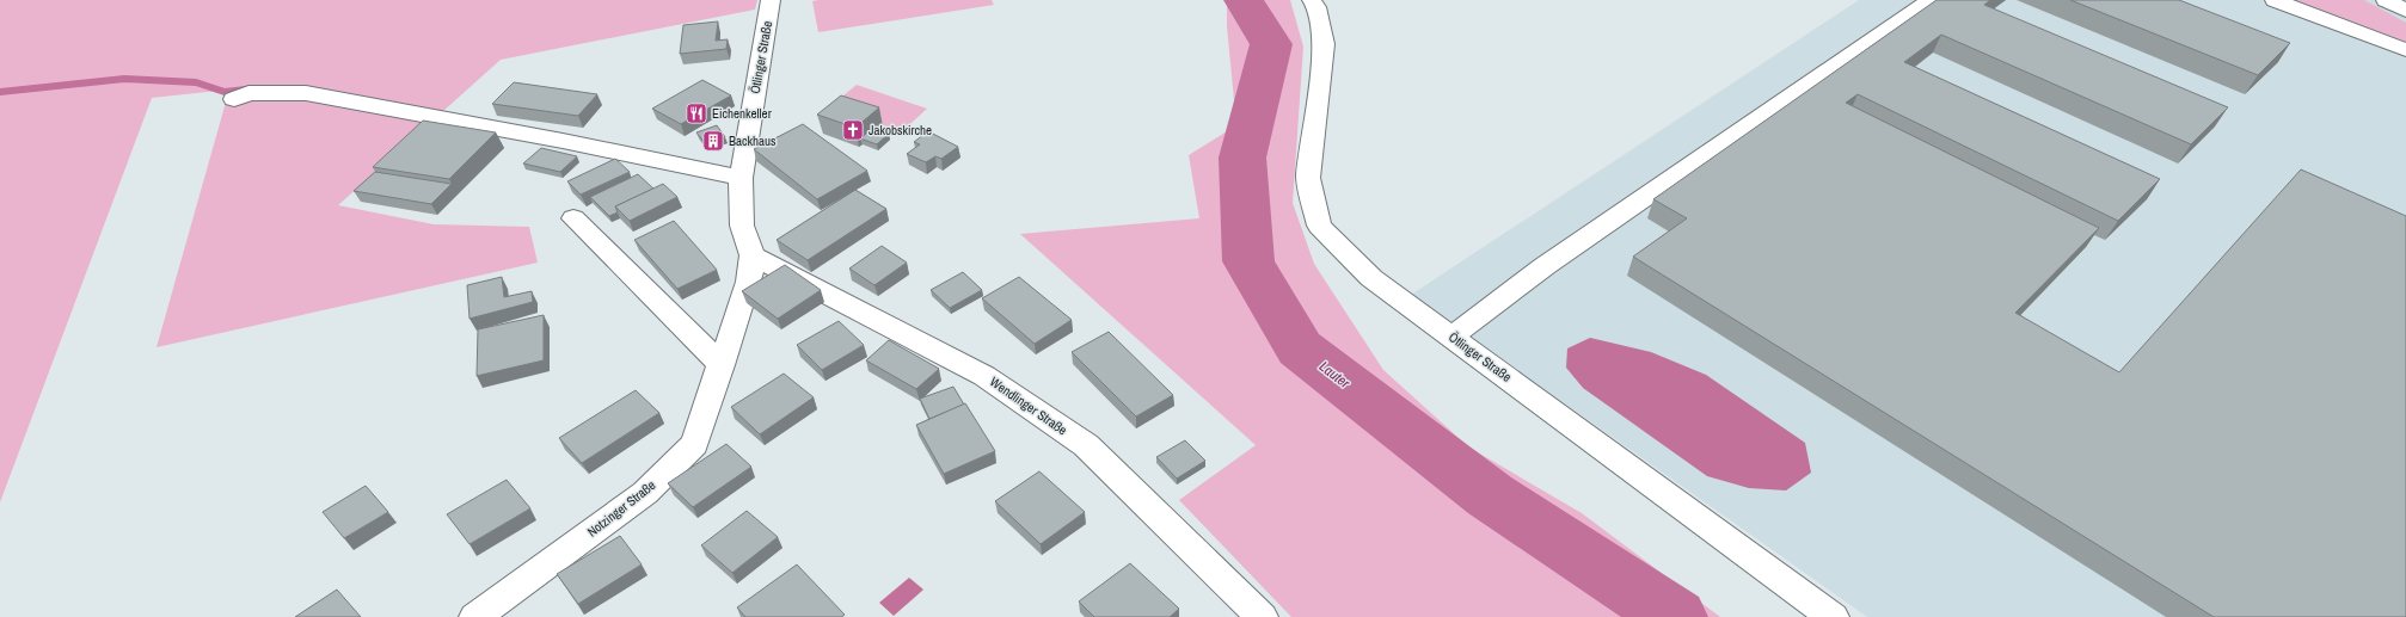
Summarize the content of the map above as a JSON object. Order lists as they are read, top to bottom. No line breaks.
{"streets":{"street":["Ötlinger Straße","Wendlinger Straße","Notzinger Straße"]},"crossings":[["Ötlinger Straße","Wendlinger Straße"],["Ötlinger Straße","Notzinger Straße"],["Wendlinger Straße","Notzinger Straße"]],"water":["Lauter"],"places":{"restaurant":["Eichenkeller"],"church":["Jakobskirche"],"building":["Backhaus"]}}
